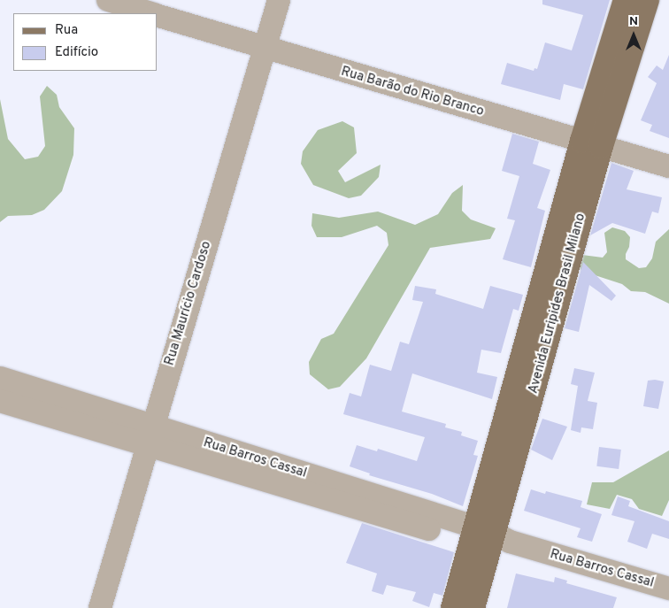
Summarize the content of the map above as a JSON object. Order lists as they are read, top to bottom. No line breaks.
{"streets":{"main road":["Avenida Euripides Brasil Milano"],"street":["Rua Barão do Rio Branco","Rua Maurício Cardoso","Rua Barros Cassal"]},"crossings":[["Rua Barão do Rio Branco","Rua Maurício Cardoso"],["Rua Barão do Rio Branco","Avenida Euripides Brasil Milano"],["Rua Maurício Cardoso","Rua Barros Cassal"],["Avenida Euripides Brasil Milano","Rua Barros Cassal"]],"legend":["Rua","Edifício"],"north":"top"}
